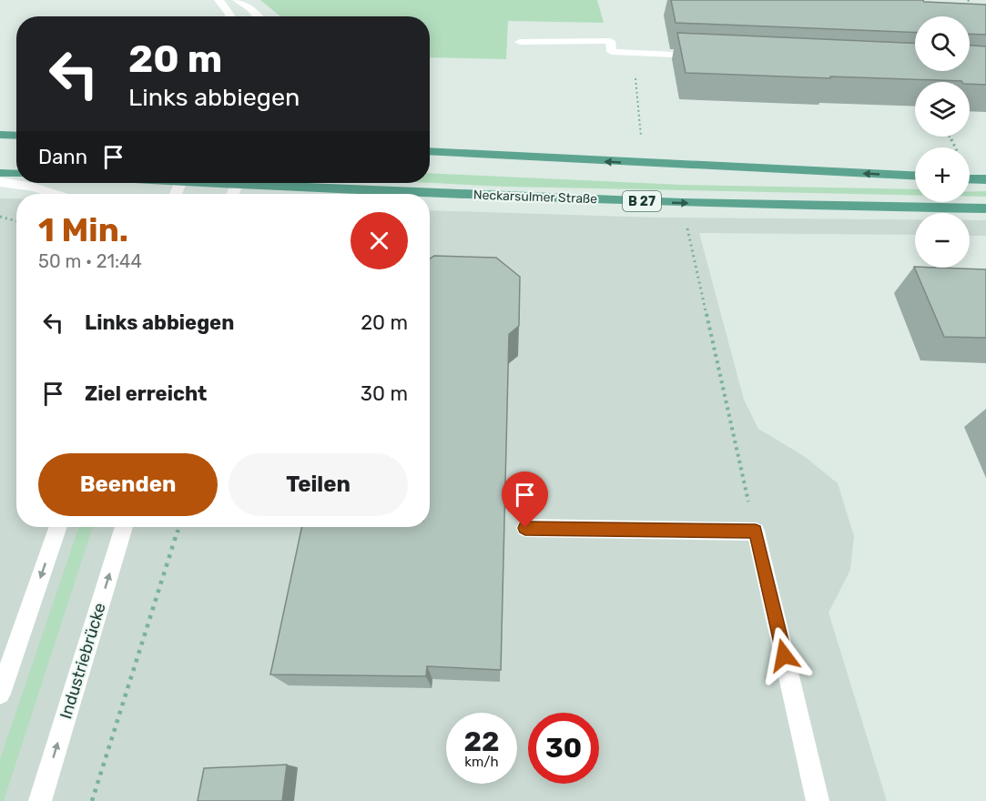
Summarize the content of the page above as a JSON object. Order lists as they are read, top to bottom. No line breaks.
{"streets":{"main road":["Neckarsulmer Straße","B 27","Industriebrücke"]},"page":{"map_buttons":["+","−"],"turn":["20 m","Links abbiegen"],"then":"Dann","heading":["1 Min.","50 m · 21:44"],"list":[{"name":"Links abbiegen","value":"20 m"},{"name":"Ziel erreicht","value":"30 m"}],"buttons":["Beenden","Teilen"],"speed":"22 km/h","limit":"30"}}
